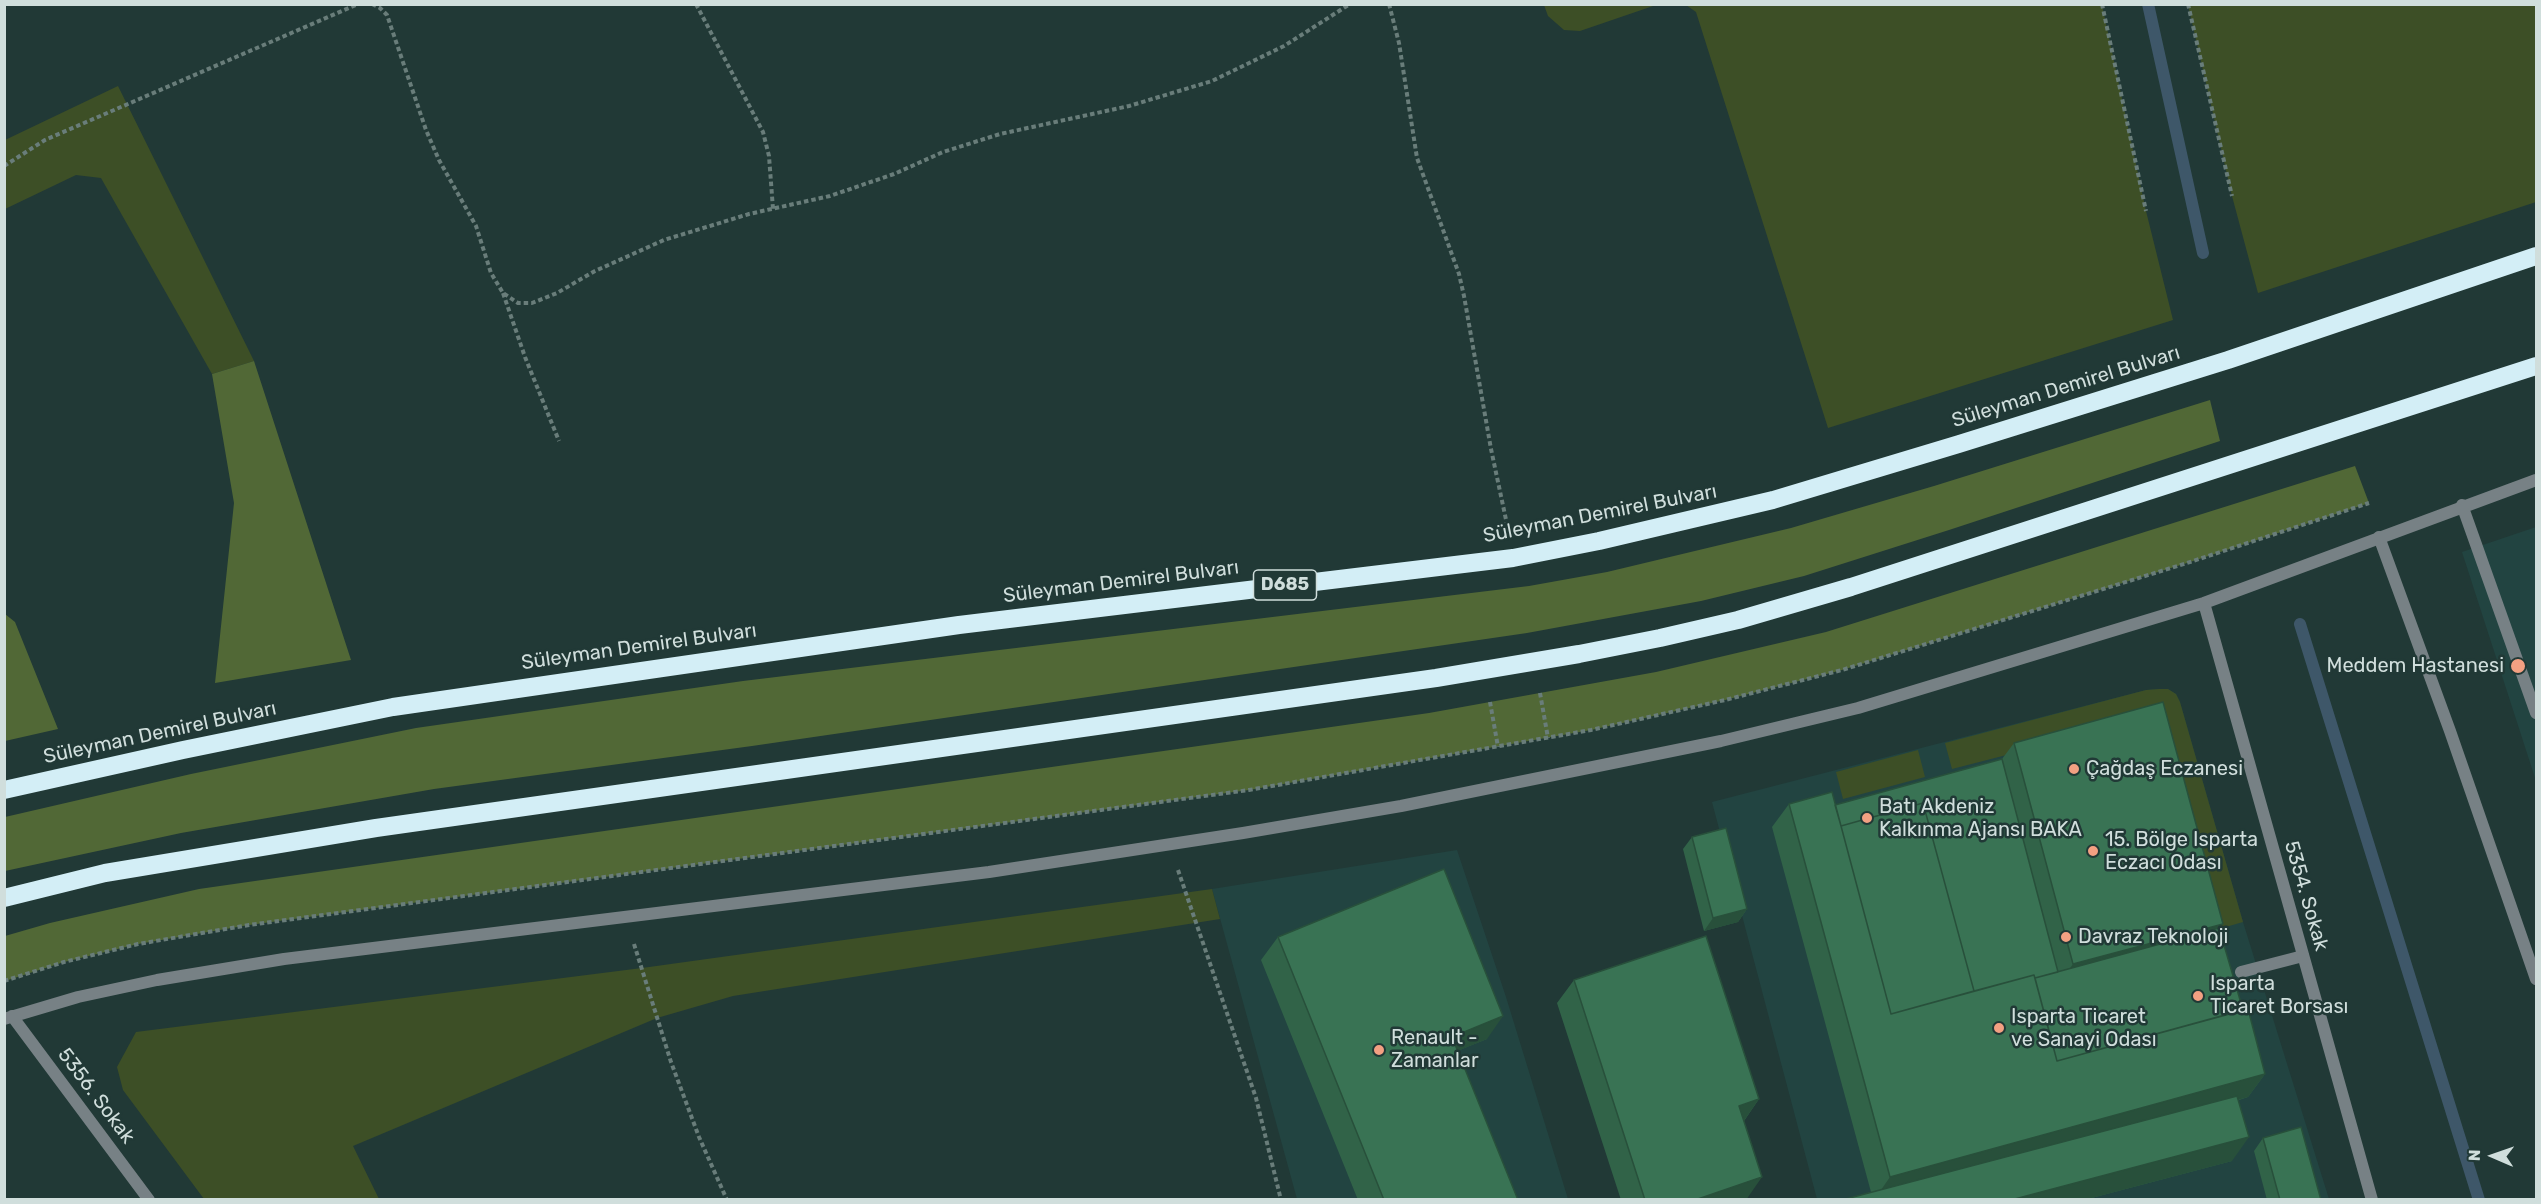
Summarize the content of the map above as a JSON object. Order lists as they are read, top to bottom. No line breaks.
{"streets":{"highway":["Süleyman Demirel Bulvarı","D685"],"street":["5354. Sokak","5356. Sokak"]},"places":["Meddem Hastanesi","Çağdaş Eczanesi","Batı Akdeniz Kalkınma Ajansı BAKA","15. Bölge Isparta Eczacı Odası","Davraz Teknoloji","Isparta Ticaret Borsası","Isparta Ticaret ve Sanayi Odası","Renault - Zamanlar"],"north":"left"}
